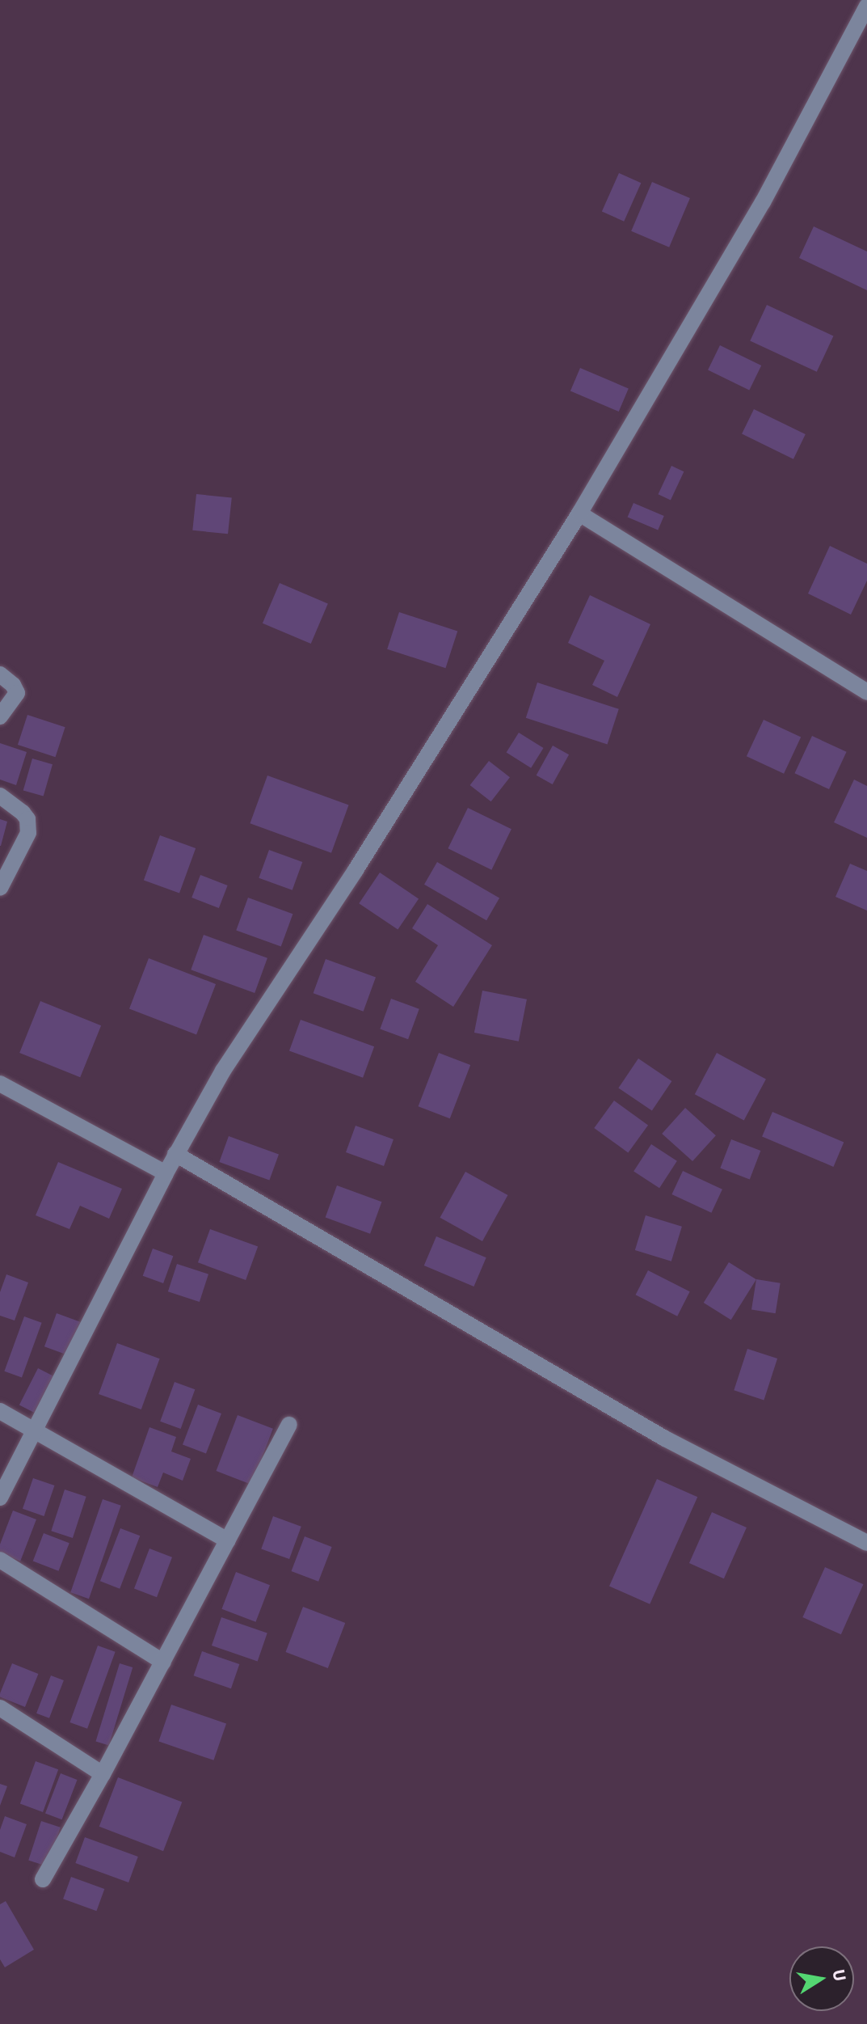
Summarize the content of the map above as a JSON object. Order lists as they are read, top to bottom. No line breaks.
{"north":"right"}
